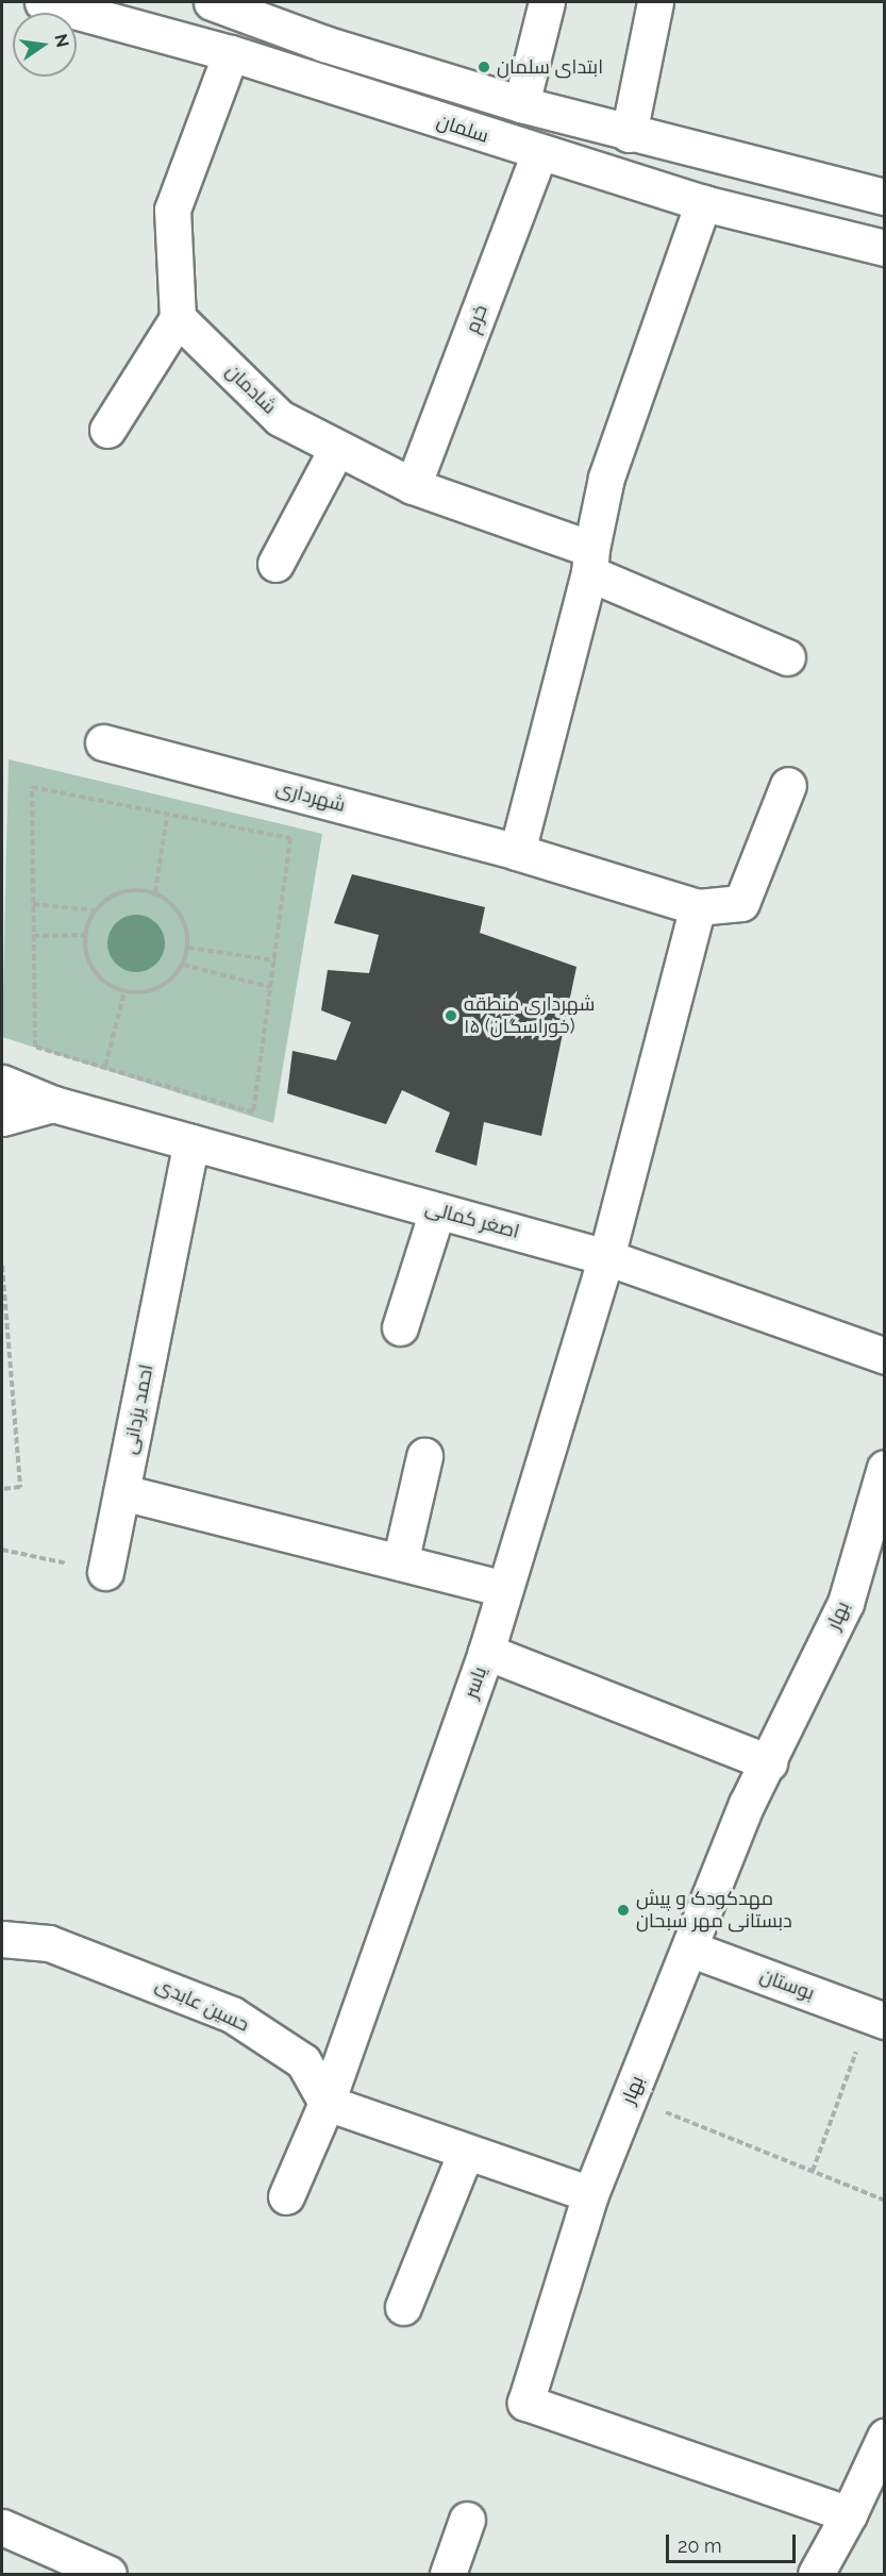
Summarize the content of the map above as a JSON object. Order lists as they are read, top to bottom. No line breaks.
{"streets":{"street":["سلمان","خرم","شادمان","شهرداری","اصغر کمالی","احمد یزدانی","بهار","یاسر","بوستان","حسین عابدی"]},"crossings":[["سلمان","خرم"],["خرم","شادمان"],["شهرداری","یاسر"],["اصغر کمالی","احمد یزدانی"],["اصغر کمالی","یاسر"],["بهار","بوستان"],["یاسر","حسین عابدی"]],"places":["ابتدای سلمان","شهرداری منطقه ۱۵ (خوراسگان)","مهدکودک و پیش دبستانی مهر سبحان"],"scale_bar":"20 m","north":"right"}
